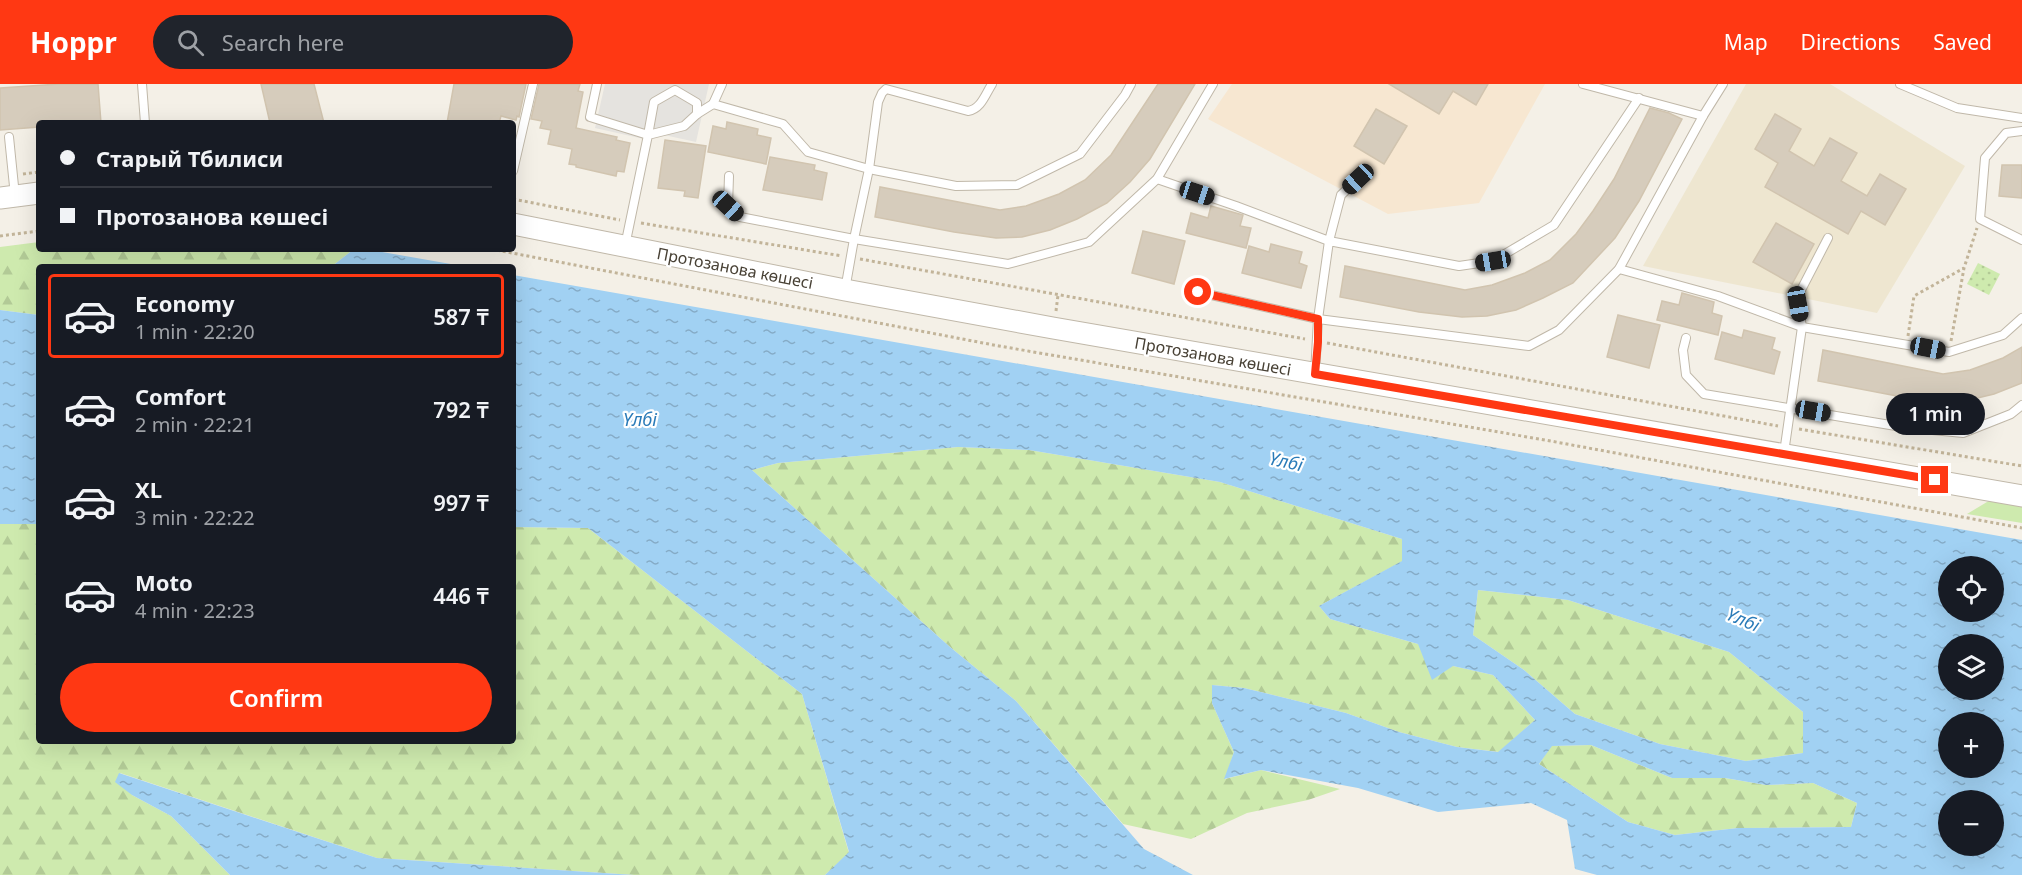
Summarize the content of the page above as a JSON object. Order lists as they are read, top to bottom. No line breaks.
{"streets":{"street":["Протозанова көшесі"]},"water":["Үлбі"],"page":{"header":"Hoppr","search":"Search here","nav":["Map","Directions","Saved"],"banner":["Старый Тбилиси","Протозанова көшесі"],"list":[{"name":"Economy","note":"1 min · 22:20","value":"587 ₸"},{"name":"Comfort","note":"2 min · 22:21","value":"792 ₸"},{"name":"XL","note":"3 min · 22:22","value":"997 ₸"},{"name":"Moto","note":"4 min · 22:23","value":"446 ₸"}],"bubble":"1 min","map_buttons":["+","−"],"buttons":"Confirm"}}
